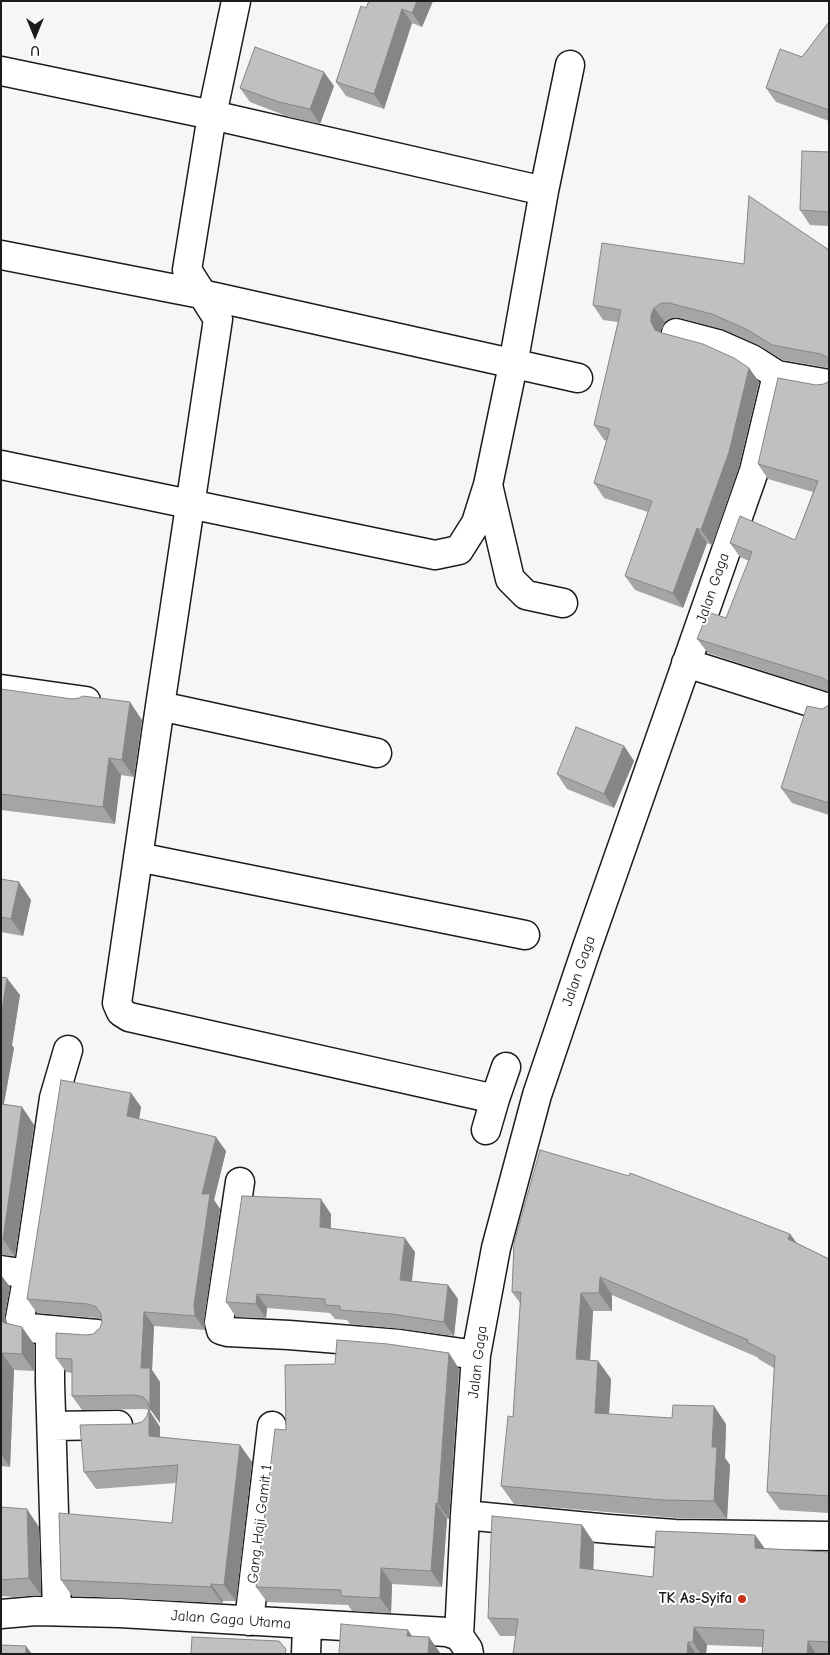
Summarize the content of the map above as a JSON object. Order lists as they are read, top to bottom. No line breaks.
{"streets":{"street":["Jalan Gaga","Gang Haji Gamit 1","Jalan Gaga Utama"]},"crossings":[["Jalan Gaga","Jalan Gaga Utama"],["Gang Haji Gamit 1","Jalan Gaga Utama"]],"places":["TK As-Syifa"],"north":"bottom"}
